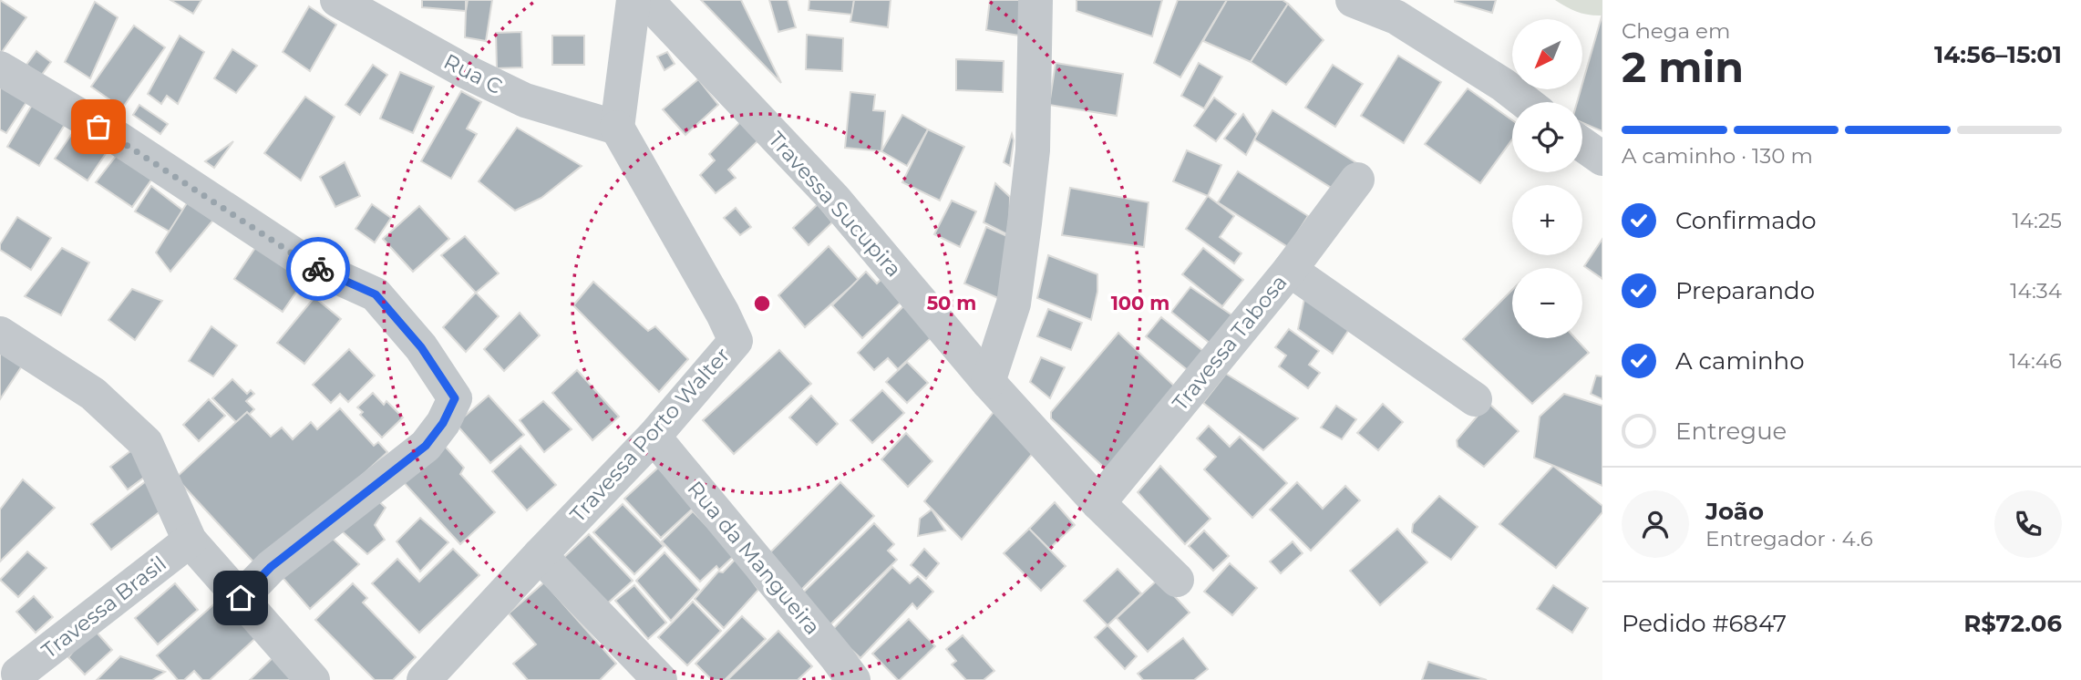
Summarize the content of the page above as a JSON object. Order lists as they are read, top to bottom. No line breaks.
{"streets":{"street":["Rua C","Travessa Sucupira","Travessa Tabosa","Travessa Porto Walter","Rua da Mangueira","Travessa Brasil"]},"crossings":[["Rua C","Travessa Porto Walter"],["Travessa Sucupira","Travessa Tabosa"],["Travessa Porto Walter","Rua da Mangueira"]],"north":"bottom left","page":{"heading":["2 min","Chega em","14:56–15:01"],"panel":["João","Entregador · 4.6","Pedido #6847","R$72.06"],"map_buttons":["+","−"],"bar":"A caminho · 130 m","list":[["Confirmado","14:25"],["Preparando","14:34"],["A caminho","14:46"],"Entregue"]},"rings":["50 m","100 m"]}
